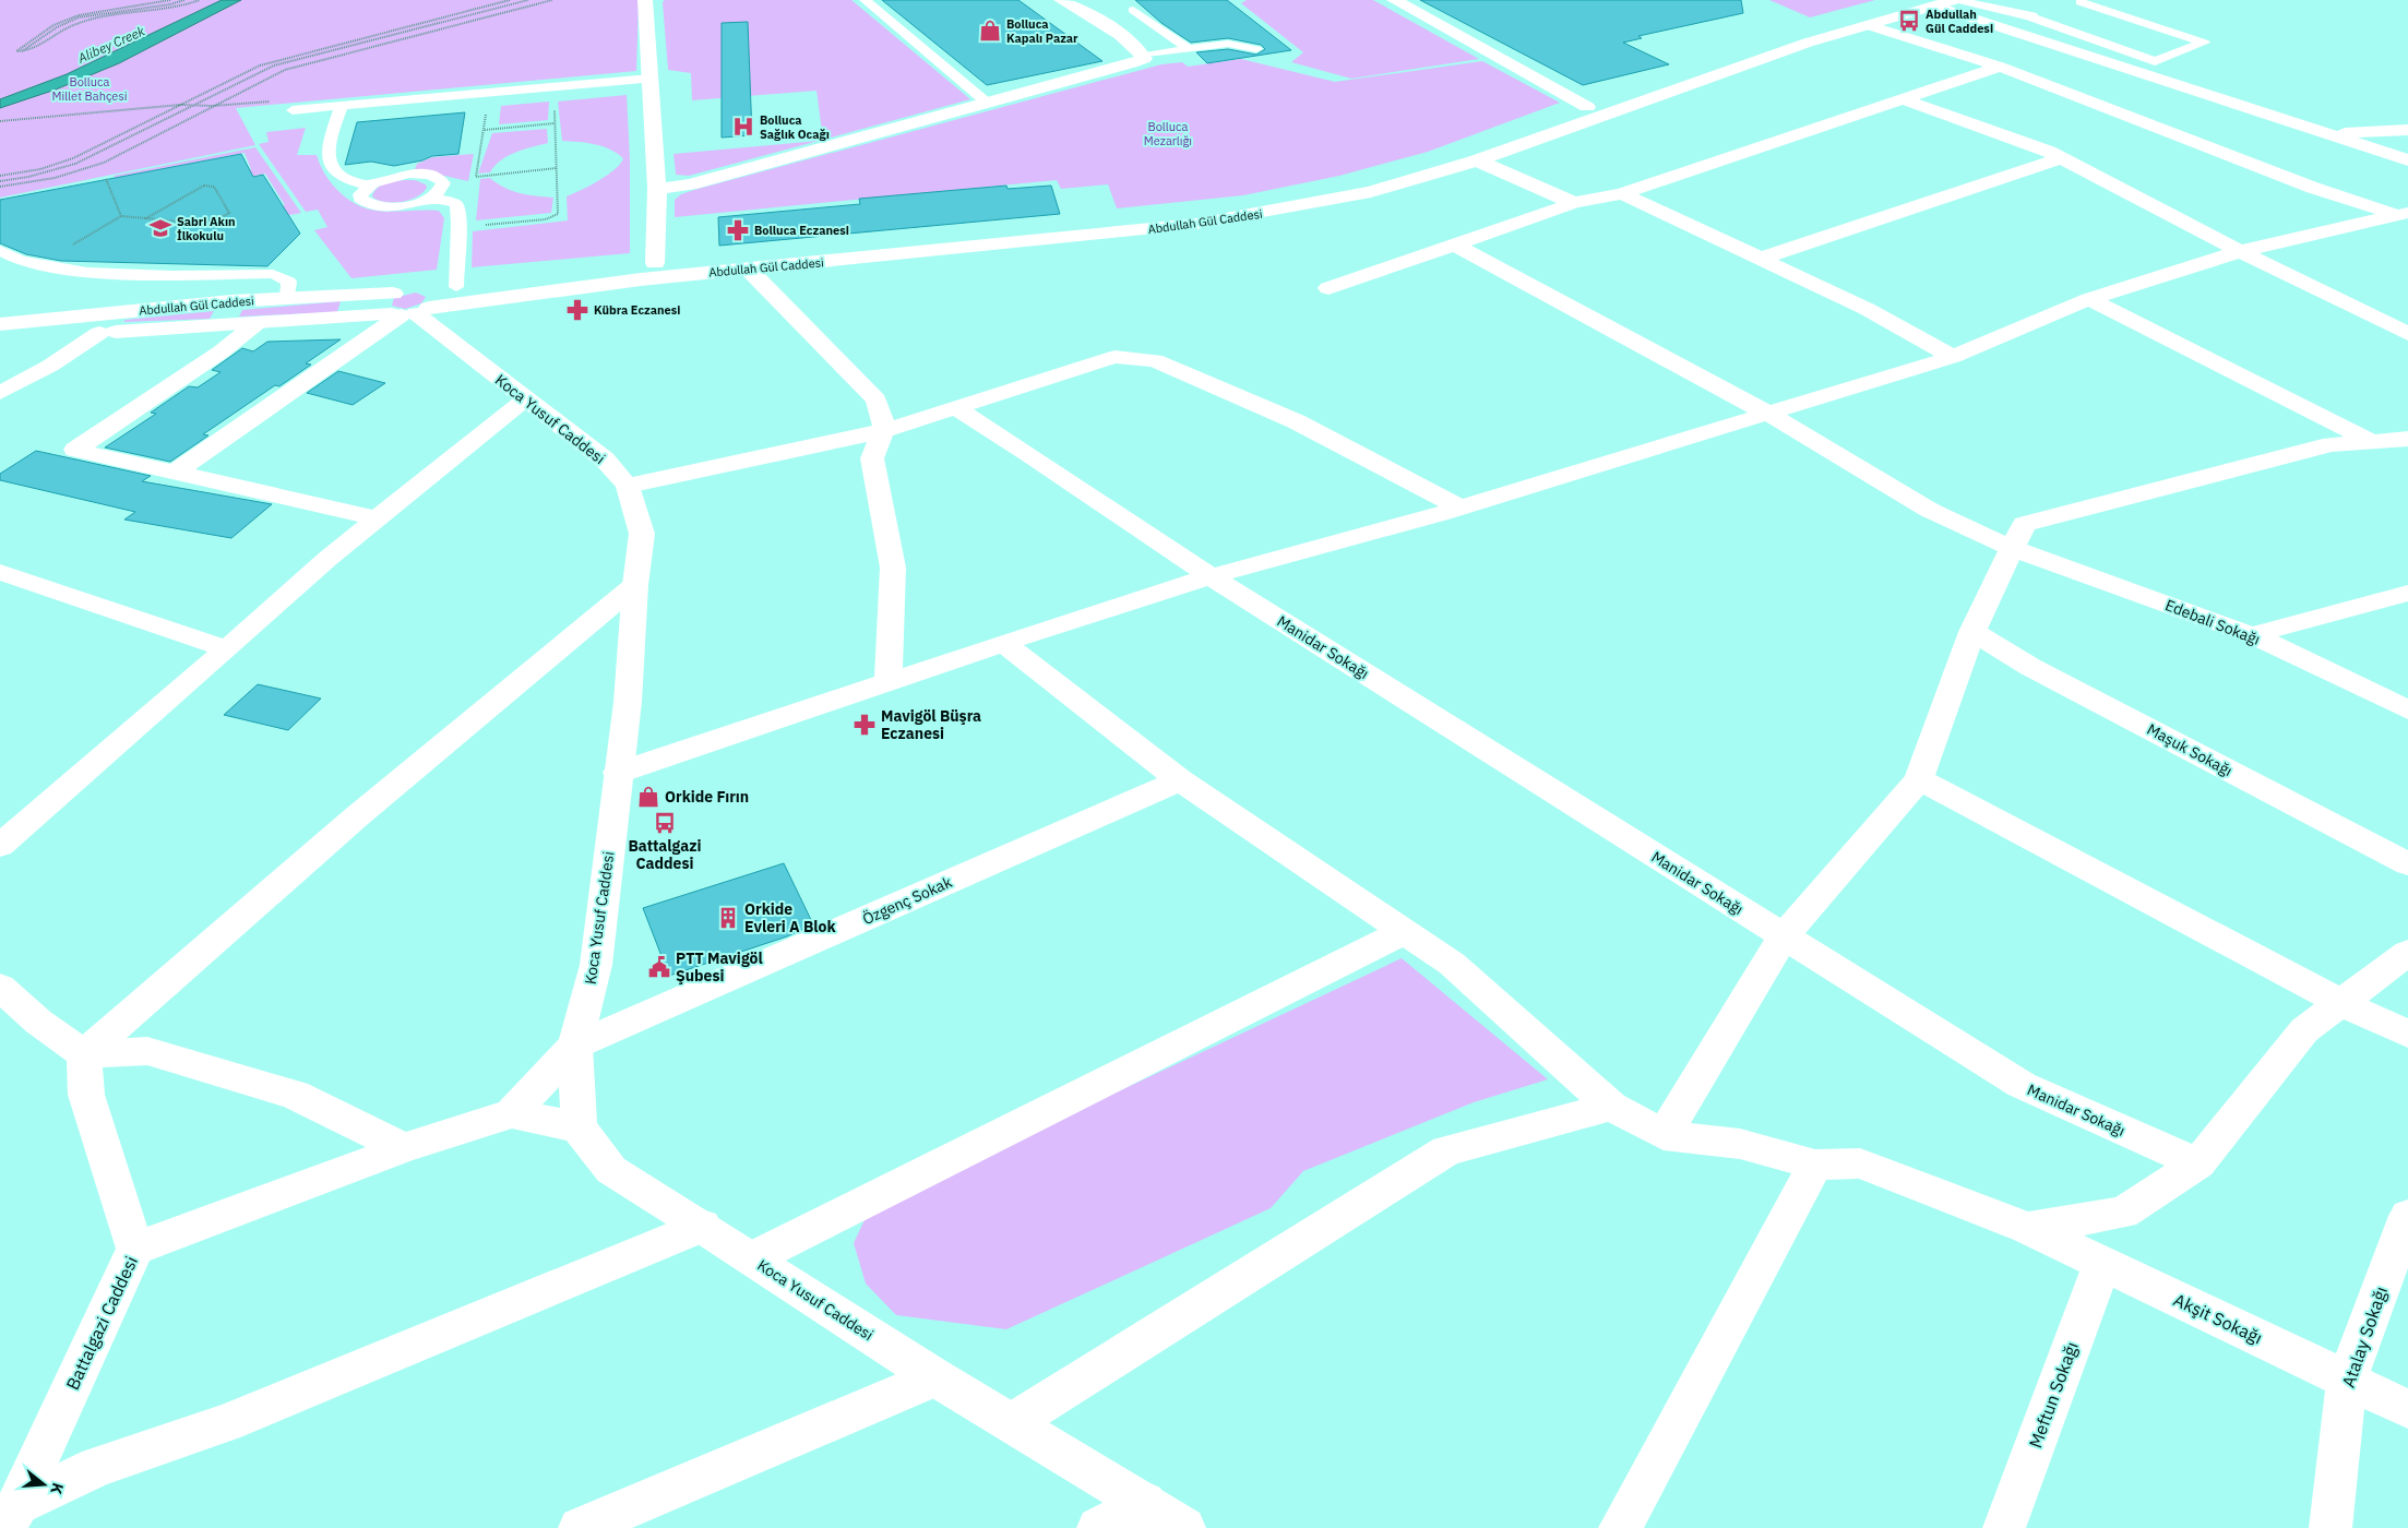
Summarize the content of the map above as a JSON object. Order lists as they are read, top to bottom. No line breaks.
{"streets":{"street":["Abdullah Gül Caddesi","Koca Yusuf Caddesi","Edebali Sokağı","Manidar Sokağı","Maşuk Sokağı","Özgenç Sokak","Akşit Sokağı","Battalgazi Caddesi","Atalay Sokağı","Meftun Sokağı"]},"crossings":[["Abdullah Gül Caddesi","Koca Yusuf Caddesi"],["Koca Yusuf Caddesi","Özgenç Sokak"],["Akşit Sokağı","Atalay Sokağı"],["Akşit Sokağı","Meftun Sokağı"]],"water":["Alibey Creek"],"parks":["Bolluca Millet Bahçesi","Bolluca Mezarlığı"],"places":{"bus stop":["Abdullah Gül Caddesi","Battalgazi Caddesi"],"shop":["Bolluca Kapalı Pazar","Orkide Fırın"],"hospital":["Bolluca Sağlık Ocağı"],"school or university":["Sabri Akın İlkokulu"],"pharmacy":["Bolluca Eczanesi","Kübra Eczanesi","Mavigöl Büşra Eczanesi"],"building":["Orkide Evleri A Blok"],"public building":["PTT Mavigöl Şubesi"]},"north":"right"}
